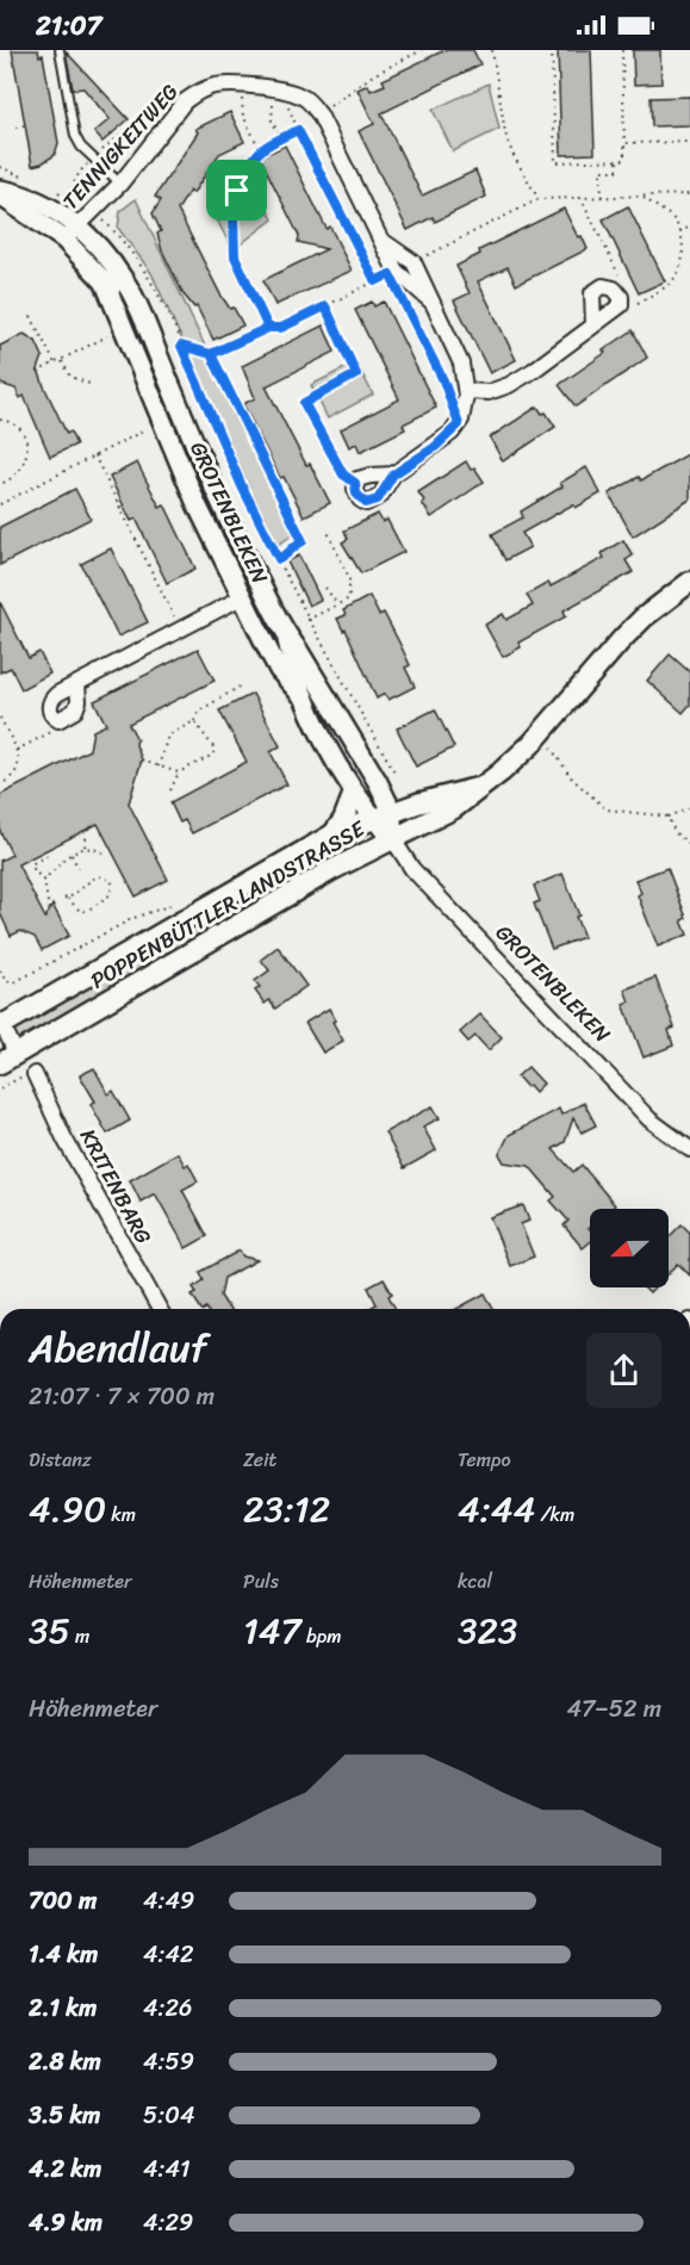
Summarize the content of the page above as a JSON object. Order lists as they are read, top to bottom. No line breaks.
{"streets":{"main road":["POPPENBÜTTLER LANDSTRASSE"],"street":["TENNIGKEITWEG","GROTENBLEKEN","KRITENBARG"]},"crossings":[["TENNIGKEITWEG","GROTENBLEKEN"],["GROTENBLEKEN","POPPENBÜTTLER LANDSTRASSE"]],"north":"left","page":{"status":"21:07","heading":["Abendlauf","21:07 · 7 × 700 m"],"stats":[["Distanz","4.90 km"],["Zeit","23:12"],["Tempo","4:44 /km"],["Höhenmeter","35 m"],["Puls","147 bpm"],["kcal","323"]],"chart":["Höhenmeter","47–52 m"],"list":[{"name":"700 m","note":"4:49"},{"name":"1.4 km","note":"4:42"},{"name":"2.1 km","note":"4:26"},{"name":"2.8 km","note":"4:59"},{"name":"3.5 km","note":"5:04"},{"name":"4.2 km","note":"4:41"},{"name":"4.9 km","note":"4:29"}]}}
